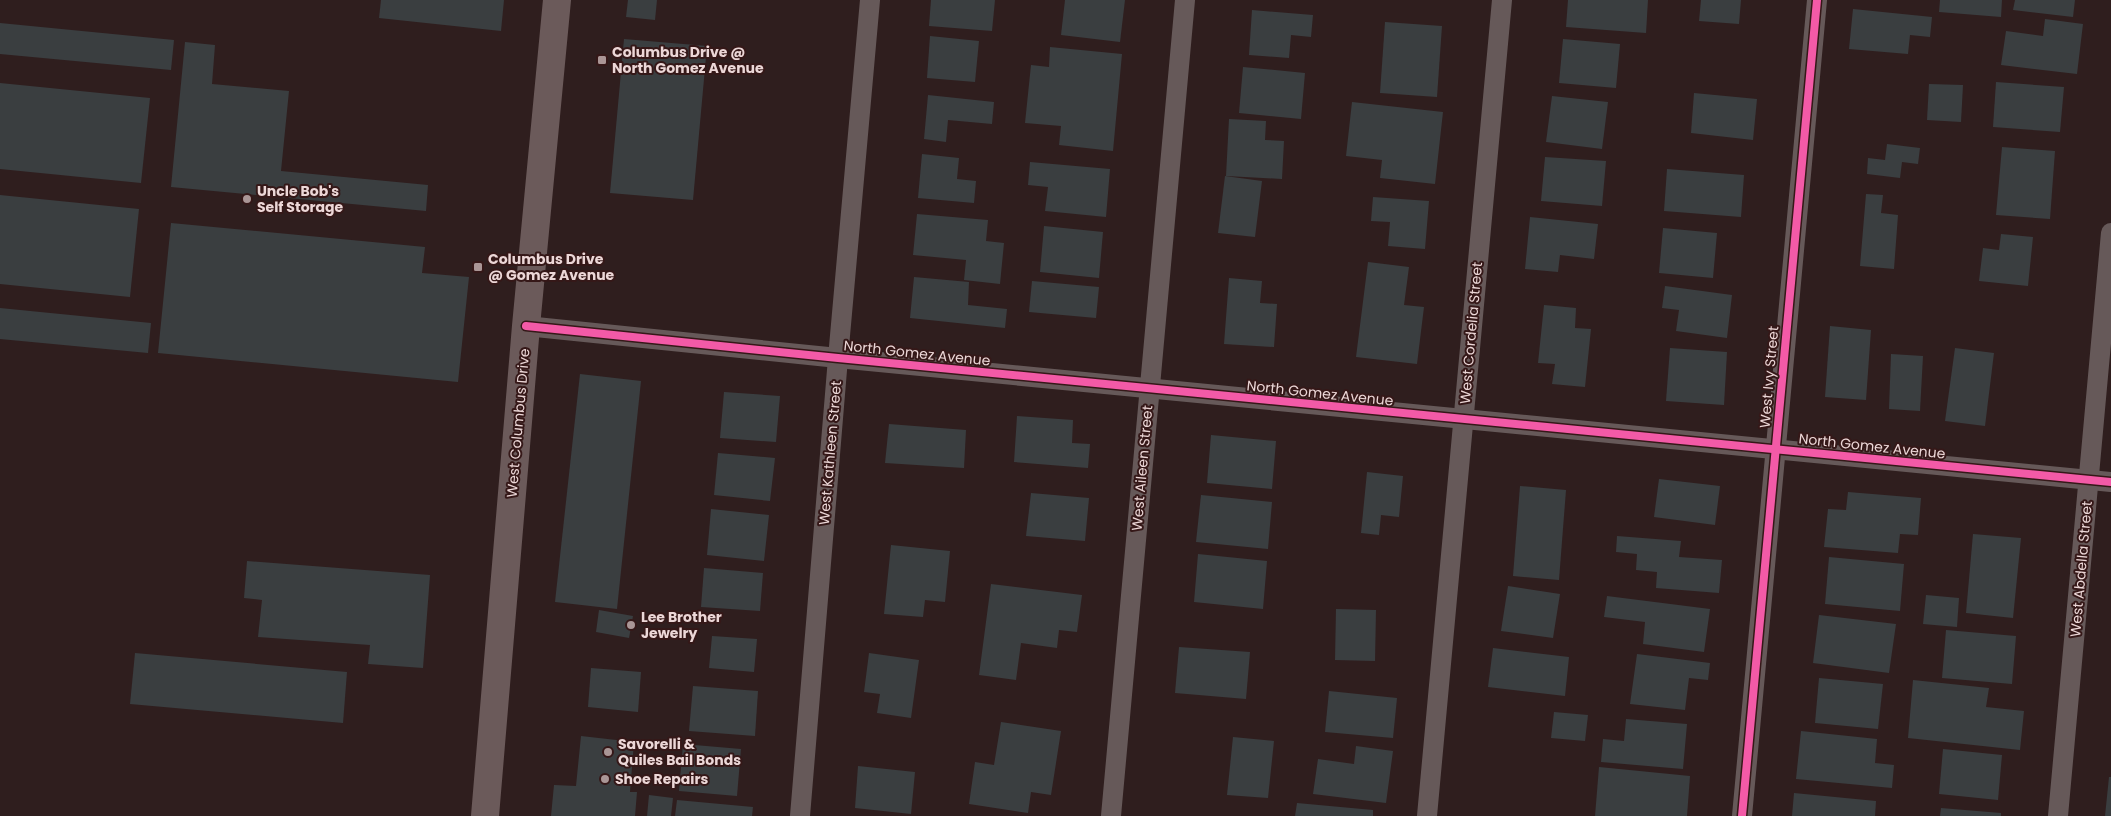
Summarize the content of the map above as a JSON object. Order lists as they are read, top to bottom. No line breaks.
{"streets":{"main road":["West Columbus Drive"],"street":["West Cordelia Street","North Gomez Avenue","West Ivy Street","West Kathleen Street","West Aileen Street","West Abdella Street"]},"crossings":[["West Cordelia Street","North Gomez Avenue"],["North Gomez Avenue","West Ivy Street"],["North Gomez Avenue","West Columbus Drive"],["North Gomez Avenue","West Kathleen Street"],["North Gomez Avenue","West Aileen Street"],["North Gomez Avenue","West Abdella Street"]],"places":{"transit":["Columbus Drive @ North Gomez Avenue","Columbus Drive @ Gomez Avenue"],"other":["Uncle Bob's Self Storage","Lee Brother Jewelry","Savorelli & Quiles Bail Bonds","Shoe Repairs"]}}
